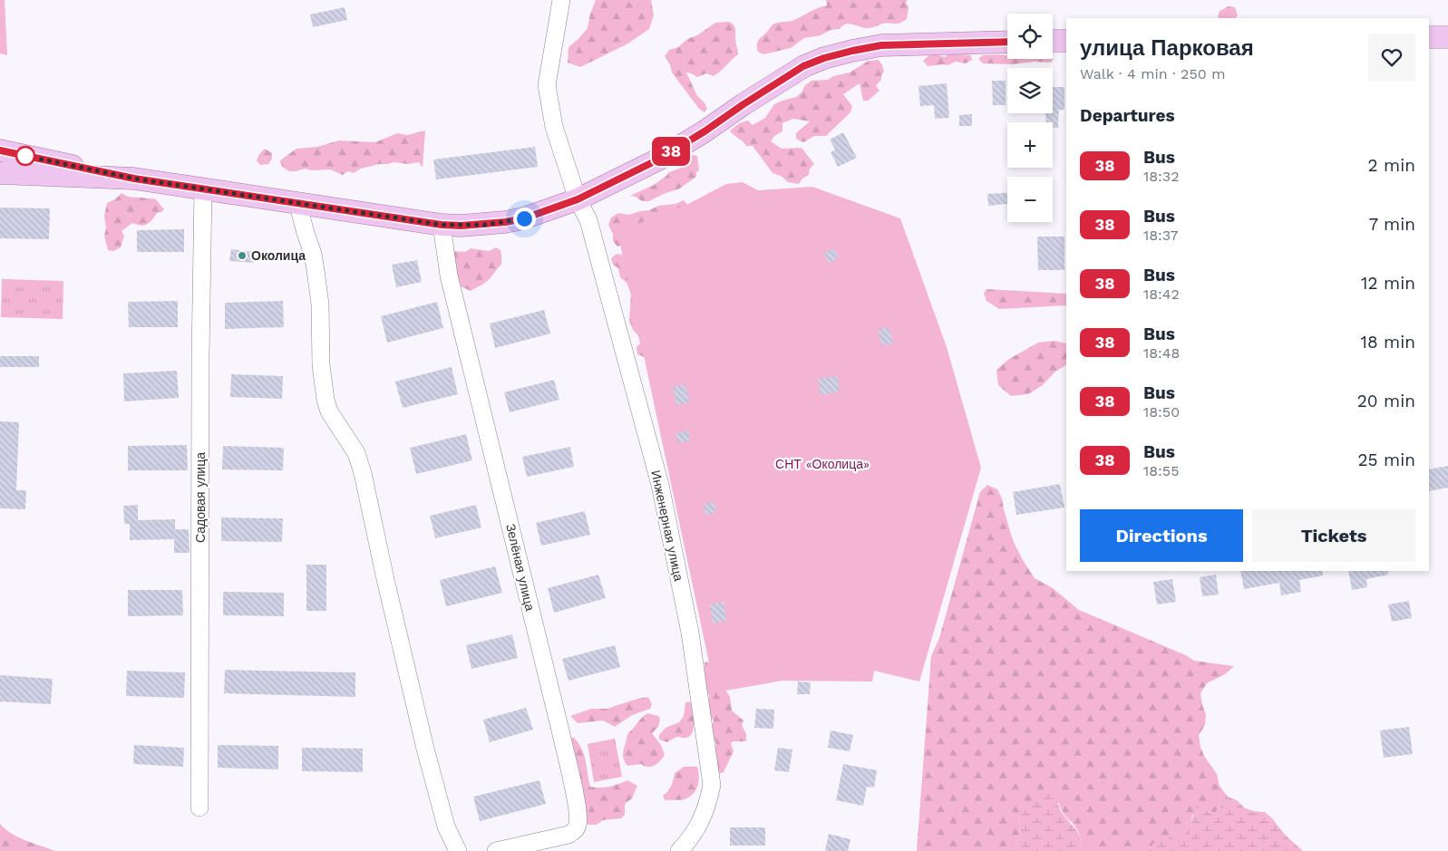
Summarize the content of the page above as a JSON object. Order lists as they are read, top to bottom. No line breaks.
{"streets":{"street":["Садовая улица","Инженерная улица","Зелёная улица"]},"parks":["СНТ «Околица»"],"places":["Околица"],"lines":["bus line 38"],"page":{"on_map":"38","map_buttons":["+","−"],"heading":[["улица Парковая","Walk · 4 min · 250 m"],"Departures"],"list":[{"mark":"38","name":"Bus","note":"18:32","value":"2 min"},{"mark":"38","name":"Bus","note":"18:37","value":"7 min"},{"mark":"38","name":"Bus","note":"18:42","value":"12 min"},{"mark":"38","name":"Bus","note":"18:48","value":"18 min"},{"mark":"38","name":"Bus","note":"18:50","value":"20 min"},{"mark":"38","name":"Bus","note":"18:55","value":"25 min"}],"buttons":["Directions","Tickets"]}}
